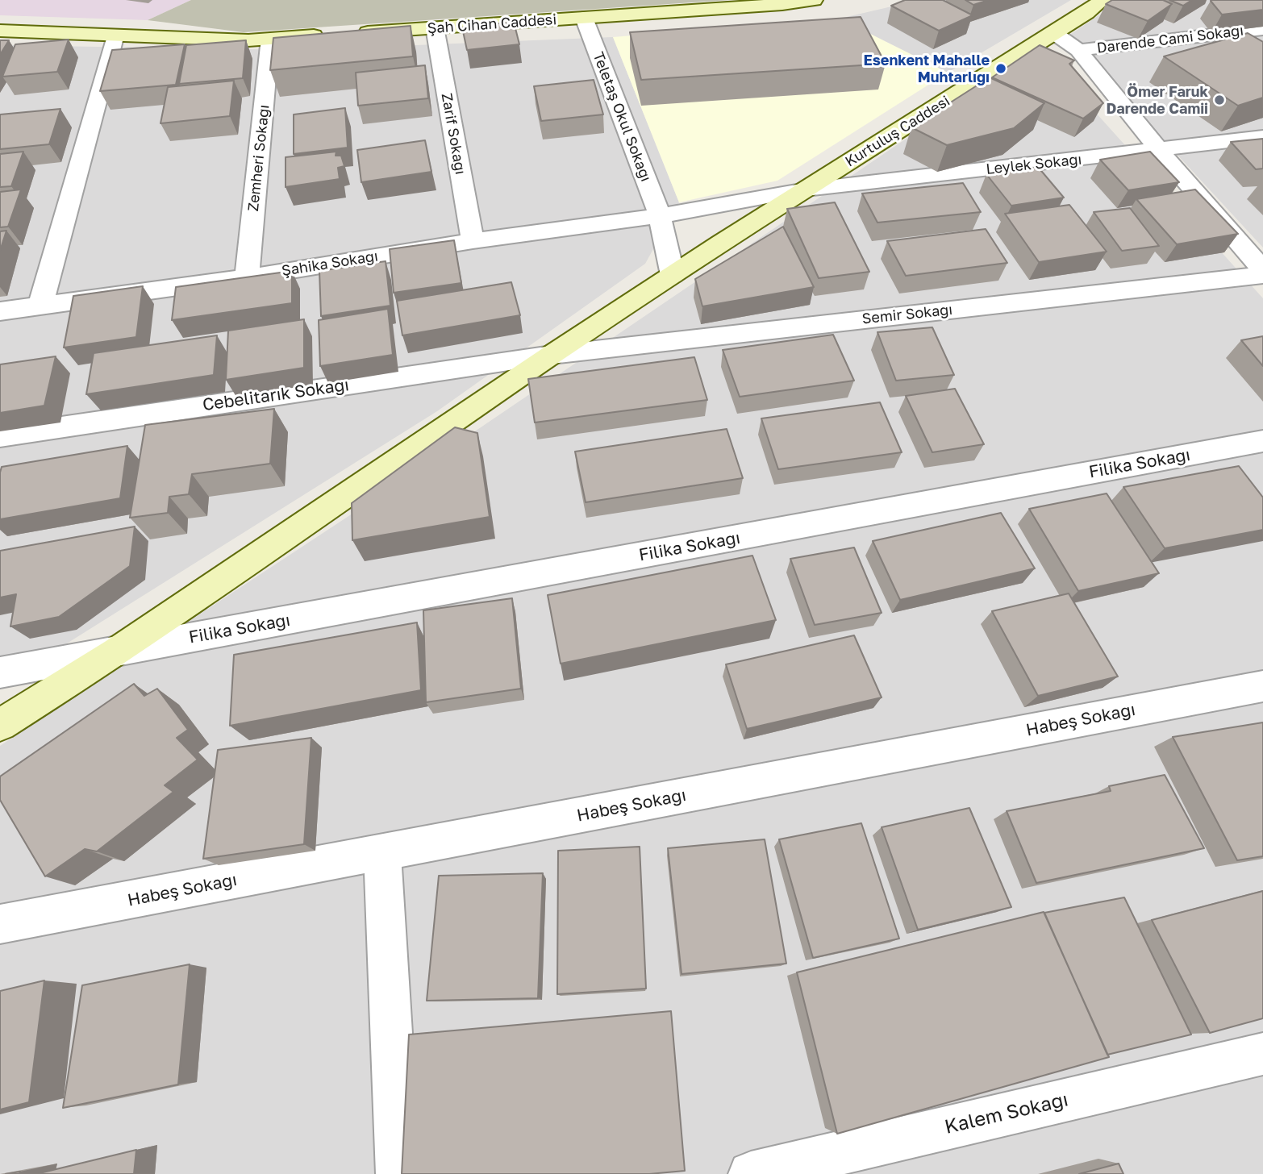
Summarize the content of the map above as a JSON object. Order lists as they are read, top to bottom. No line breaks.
{"streets":{"main road":["Şah Cihan Caddesi","Kurtuluş Caddesi"],"street":["Darende Cami Sokağı","Teletaş Okul Sokağı","Zarif Sokağı","Zemheri Sokağı","Leylek Sokağı","Şahika Sokağı","Semir Sokağı","Cebelitarık Sokağı","Filika Sokağı","Habeş Sokağı","Kalem Sokağı"]},"crossings":[["Şah Cihan Caddesi","Teletaş Okul Sokağı"],["Şah Cihan Caddesi","Zarif Sokağı"],["Şah Cihan Caddesi","Zemheri Sokağı"],["Teletaş Okul Sokağı","Kurtuluş Caddesi"],["Teletaş Okul Sokağı","Leylek Sokağı"],["Teletaş Okul Sokağı","Şahika Sokağı"],["Kurtuluş Caddesi","Leylek Sokağı"],["Kurtuluş Caddesi","Semir Sokağı"],["Kurtuluş Caddesi","Cebelitarık Sokağı"],["Kurtuluş Caddesi","Filika Sokağı"],["Zarif Sokağı","Şahika Sokağı"],["Zemheri Sokağı","Şahika Sokağı"],["Leylek Sokağı","Şahika Sokağı"],["Semir Sokağı","Cebelitarık Sokağı"]],"places":["Esenkent Mahalle Muhtarlığı","Ömer Faruk Darende Camii"]}
